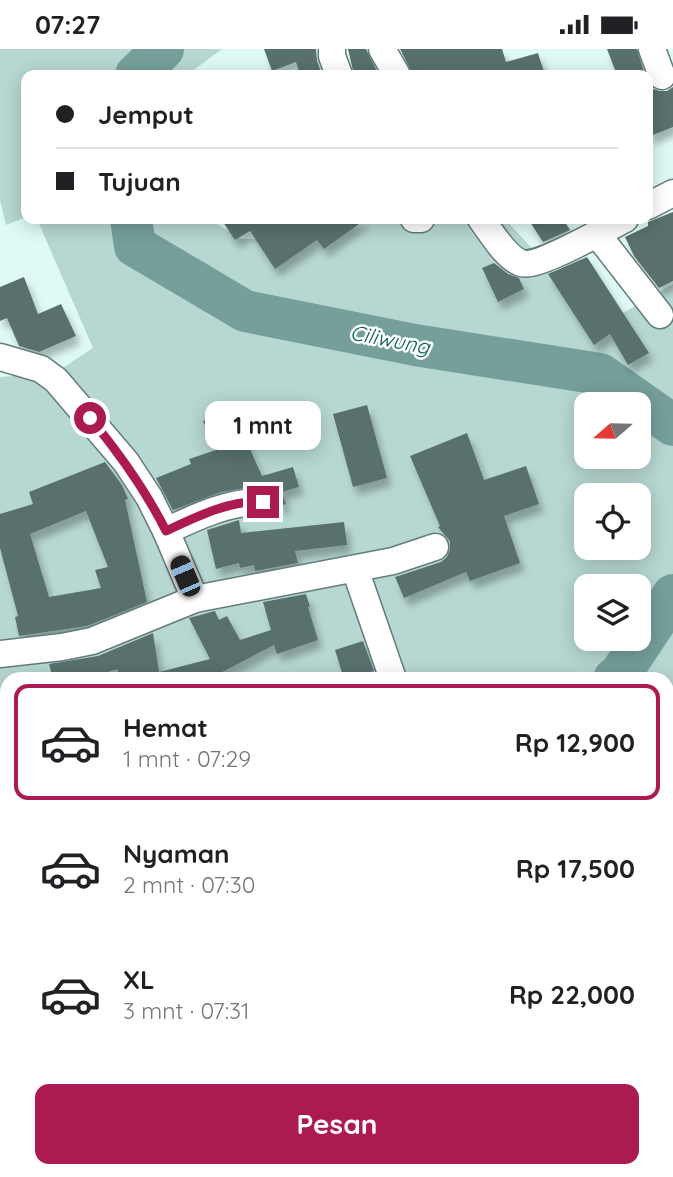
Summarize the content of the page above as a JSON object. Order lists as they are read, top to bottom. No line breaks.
{"water":["Ciliwung"],"north":"left","page":{"status":"07:27","banner":["Jemput","Tujuan"],"bubble":"1 mnt","list":[{"name":"Hemat","note":"1 mnt · 07:29","value":"Rp 12,900"},{"name":"Nyaman","note":"2 mnt · 07:30","value":"Rp 17,500"},{"name":"XL","note":"3 mnt · 07:31","value":"Rp 22,000"}],"buttons":"Pesan"}}
